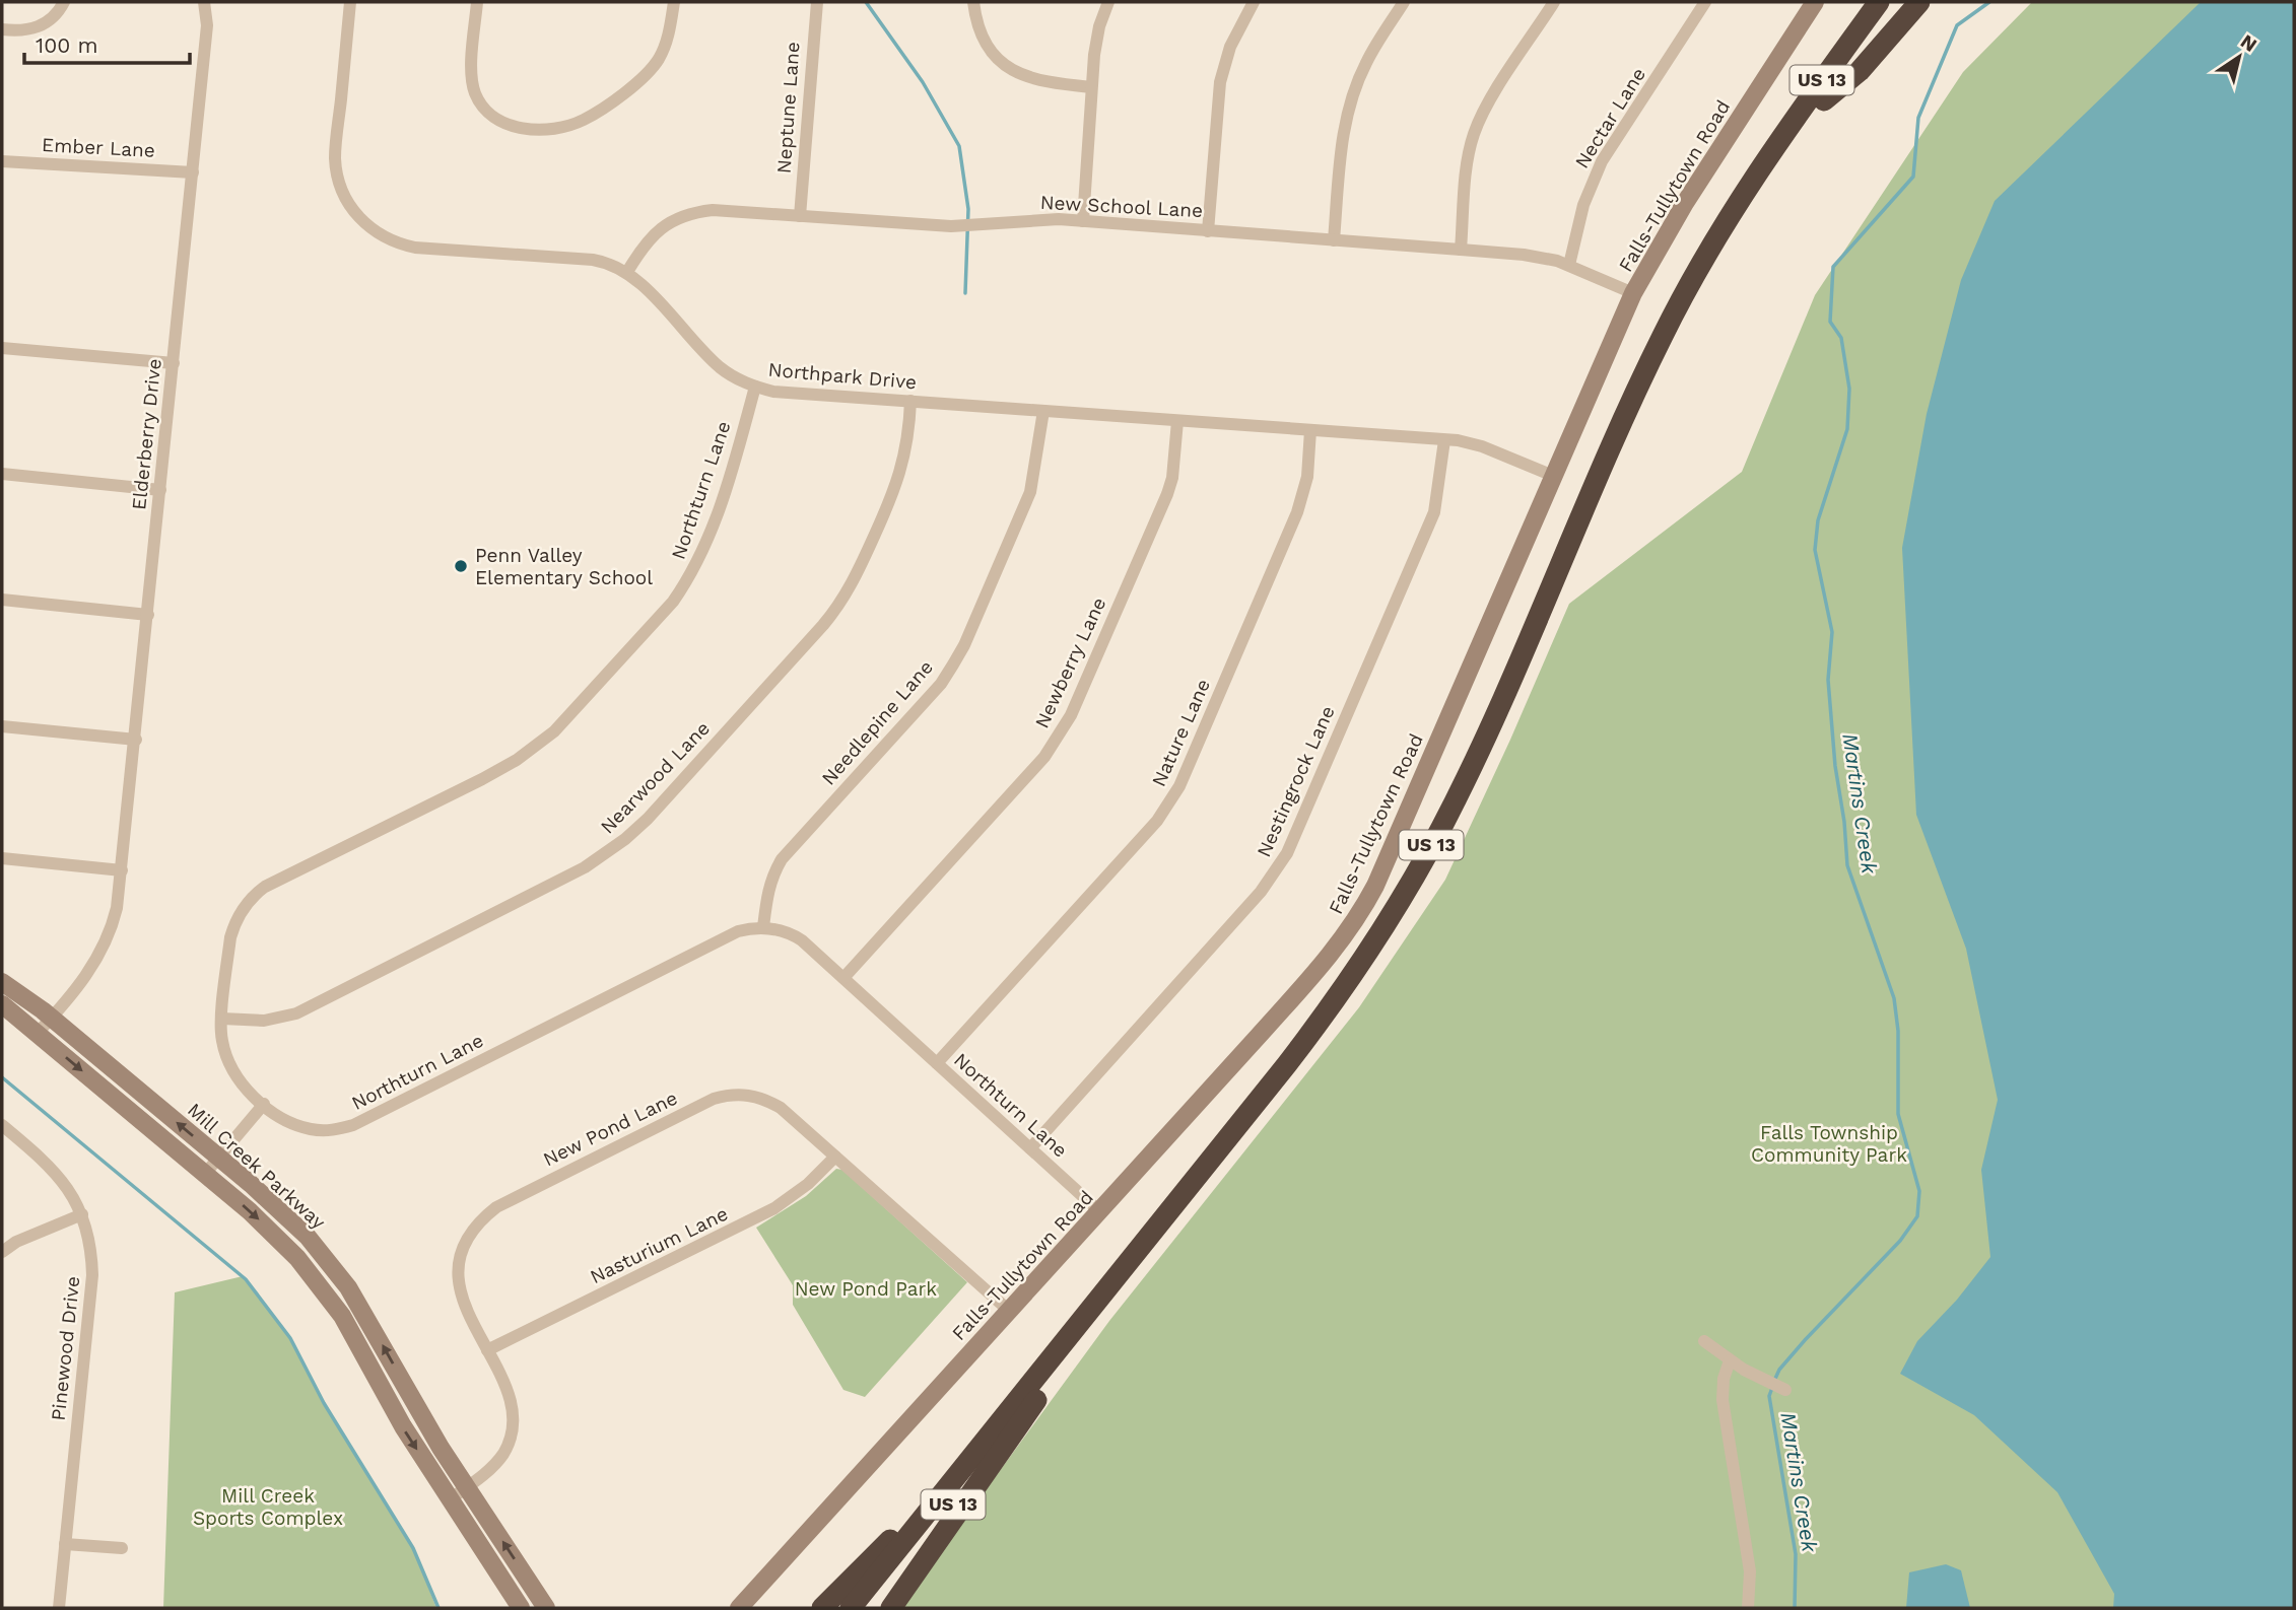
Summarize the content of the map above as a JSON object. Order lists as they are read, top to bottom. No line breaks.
{"streets":{"highway":["US 13"],"street":["Neptune Lane","Nectar Lane","Ember Lane","Falls-Tullytown Road","New School Lane","Northpark Drive","Elderberry Drive","Northturn Lane","Newberry Lane","Needlepine Lane","Nature Lane","Nearwood Lane","Nestingrock Lane","New Pond Lane","Mill Creek Parkway","Nasturium Lane","Pinewood Drive"]},"crossings":[["Neptune Lane","New School Lane"],["Nectar Lane","New School Lane"],["Ember Lane","Elderberry Drive"],["Falls-Tullytown Road","New School Lane"],["Falls-Tullytown Road","Northpark Drive"],["Falls-Tullytown Road","Northturn Lane"],["Falls-Tullytown Road","New Pond Lane"],["New School Lane","Northpark Drive"],["Northpark Drive","Northturn Lane"],["Northpark Drive","Newberry Lane"],["Northpark Drive","Needlepine Lane"],["Northpark Drive","Nature Lane"],["Northpark Drive","Nearwood Lane"],["Northpark Drive","Nestingrock Lane"],["Elderberry Drive","Mill Creek Parkway"],["Northturn Lane","Newberry Lane"],["Northturn Lane","Needlepine Lane"],["Northturn Lane","Nature Lane"],["Northturn Lane","Nearwood Lane"],["Northturn Lane","Nestingrock Lane"],["New Pond Lane","Mill Creek Parkway"],["New Pond Lane","Nasturium Lane"]],"water":["Martins Creek"],"parks":["Falls Township Community Park","New Pond Park","Mill Creek Sports Complex"],"places":["Penn Valley Elementary School"],"scale_bar":"100 m","north":"top right"}
